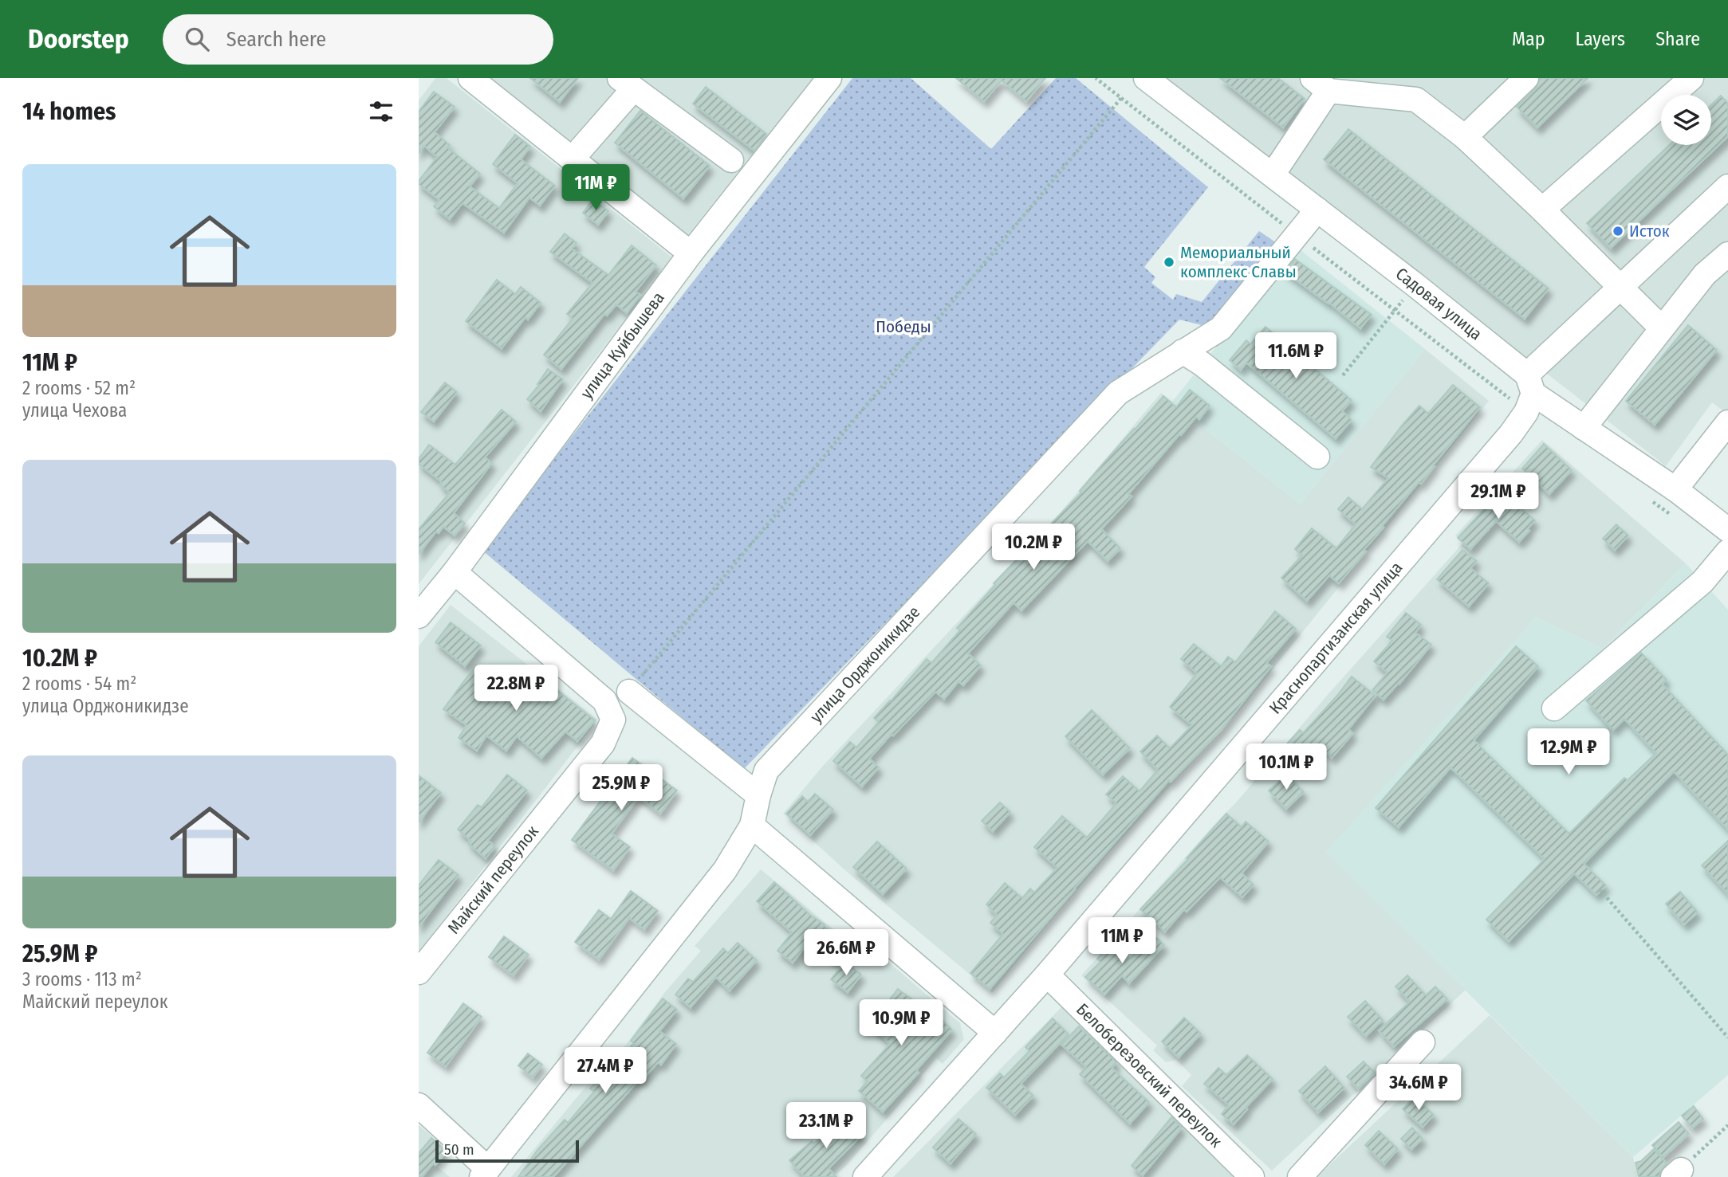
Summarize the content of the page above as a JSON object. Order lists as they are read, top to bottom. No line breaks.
{"streets":{"street":["Садовая улица","улица Куйбышева","Краснопартизанская улица","улица Орджоникидзе","Майский переулок","Белоберезовский переулок"]},"crossings":[["Садовая улица","Краснопартизанская улица"],["Садовая улица","улица Орджоникидзе"],["улица Куйбышева","Майский переулок"],["Краснопартизанская улица","Белоберезовский переулок"]],"parks":["Победы"],"places":["Исток","Мемориальный комплекс Славы"],"scale_bar":"50 m","page":{"header":"Doorstep","search":"Search here","nav":["Map","Layers","Share"],"heading":"14 homes","list":[{"name":"11M ₽","note":"2 rooms · 52 m² · улица Чехова"},{"name":"10.2M ₽","note":"2 rooms · 54 m² · улица Орджоникидзе"},{"name":"25.9M ₽","note":"3 rooms · 113 m² · Майский переулок"}],"price":["11M ₽","11.6M ₽","29.1M ₽","10.2M ₽","22.8M ₽","12.9M ₽","10.1M ₽","25.9M ₽","11M ₽","26.6M ₽","10.9M ₽","27.4M ₽","34.6M ₽","23.1M ₽"],"scale":"50 m"}}
